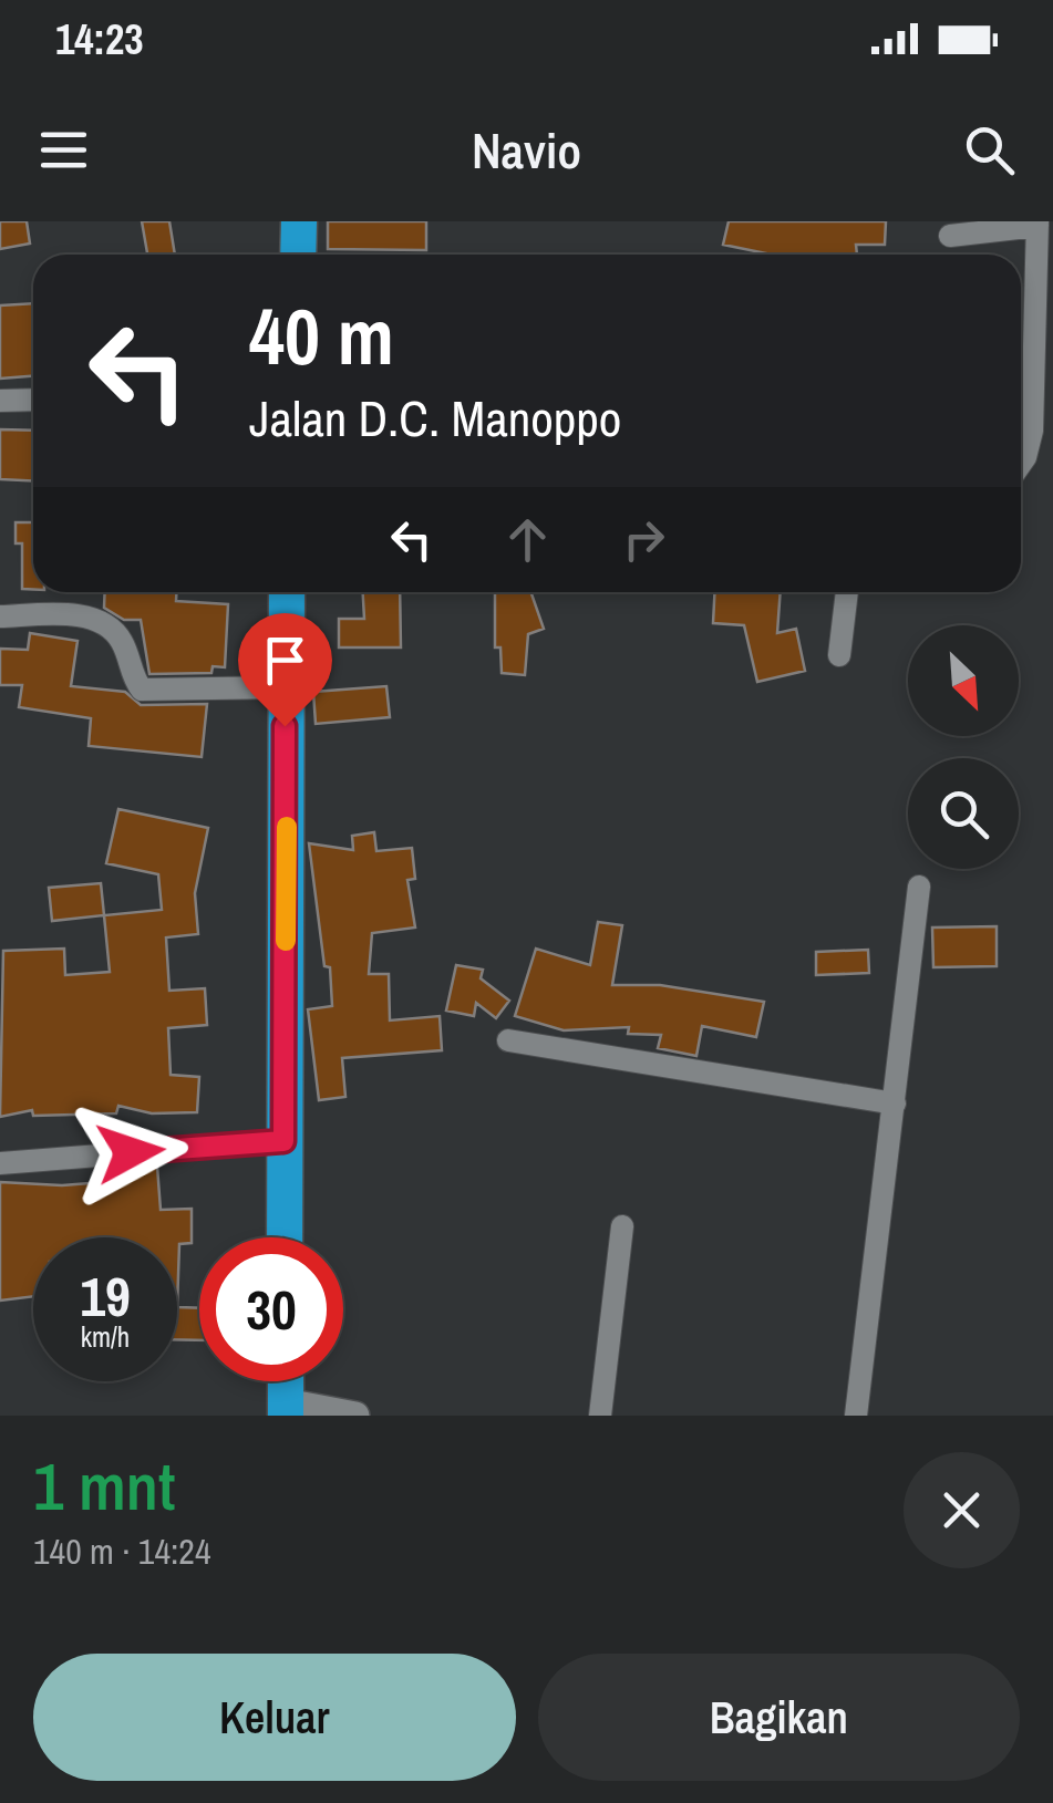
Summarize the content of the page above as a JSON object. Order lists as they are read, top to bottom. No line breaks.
{"north":"bottom right","page":{"status":"14:23","header":"Navio","turn":["40 m","Jalan D.C. Manoppo"],"speed":"19 km/h","limit":"30","heading":["1 mnt","140 m · 14:24"],"buttons":["Keluar","Bagikan"]}}
